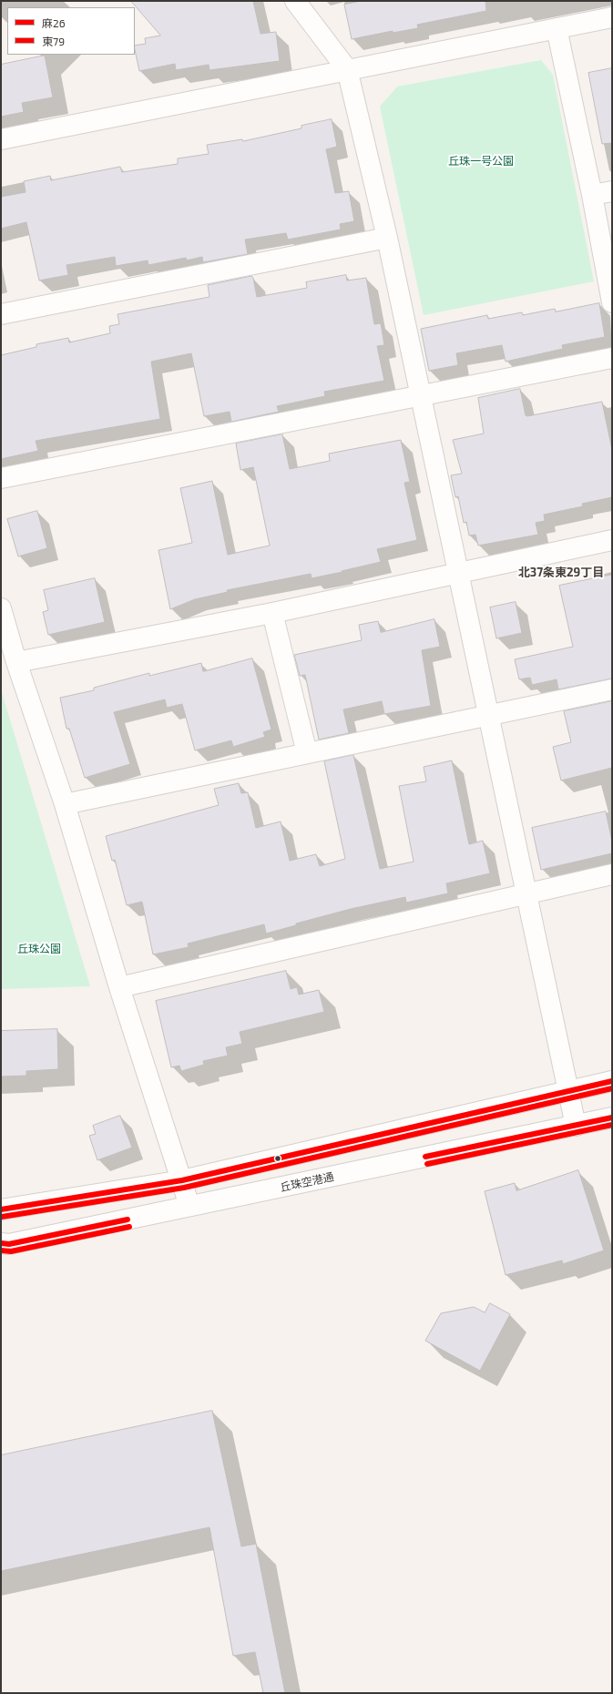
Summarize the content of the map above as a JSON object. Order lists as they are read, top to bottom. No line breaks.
{"streets":{"street":["丘珠空港通"]},"districts":["北37条東29丁目"],"parks":["丘珠一号公園","丘珠公園"],"lines":["transit line 麻26","transit line 東79"],"legend":["麻26","東79"]}
